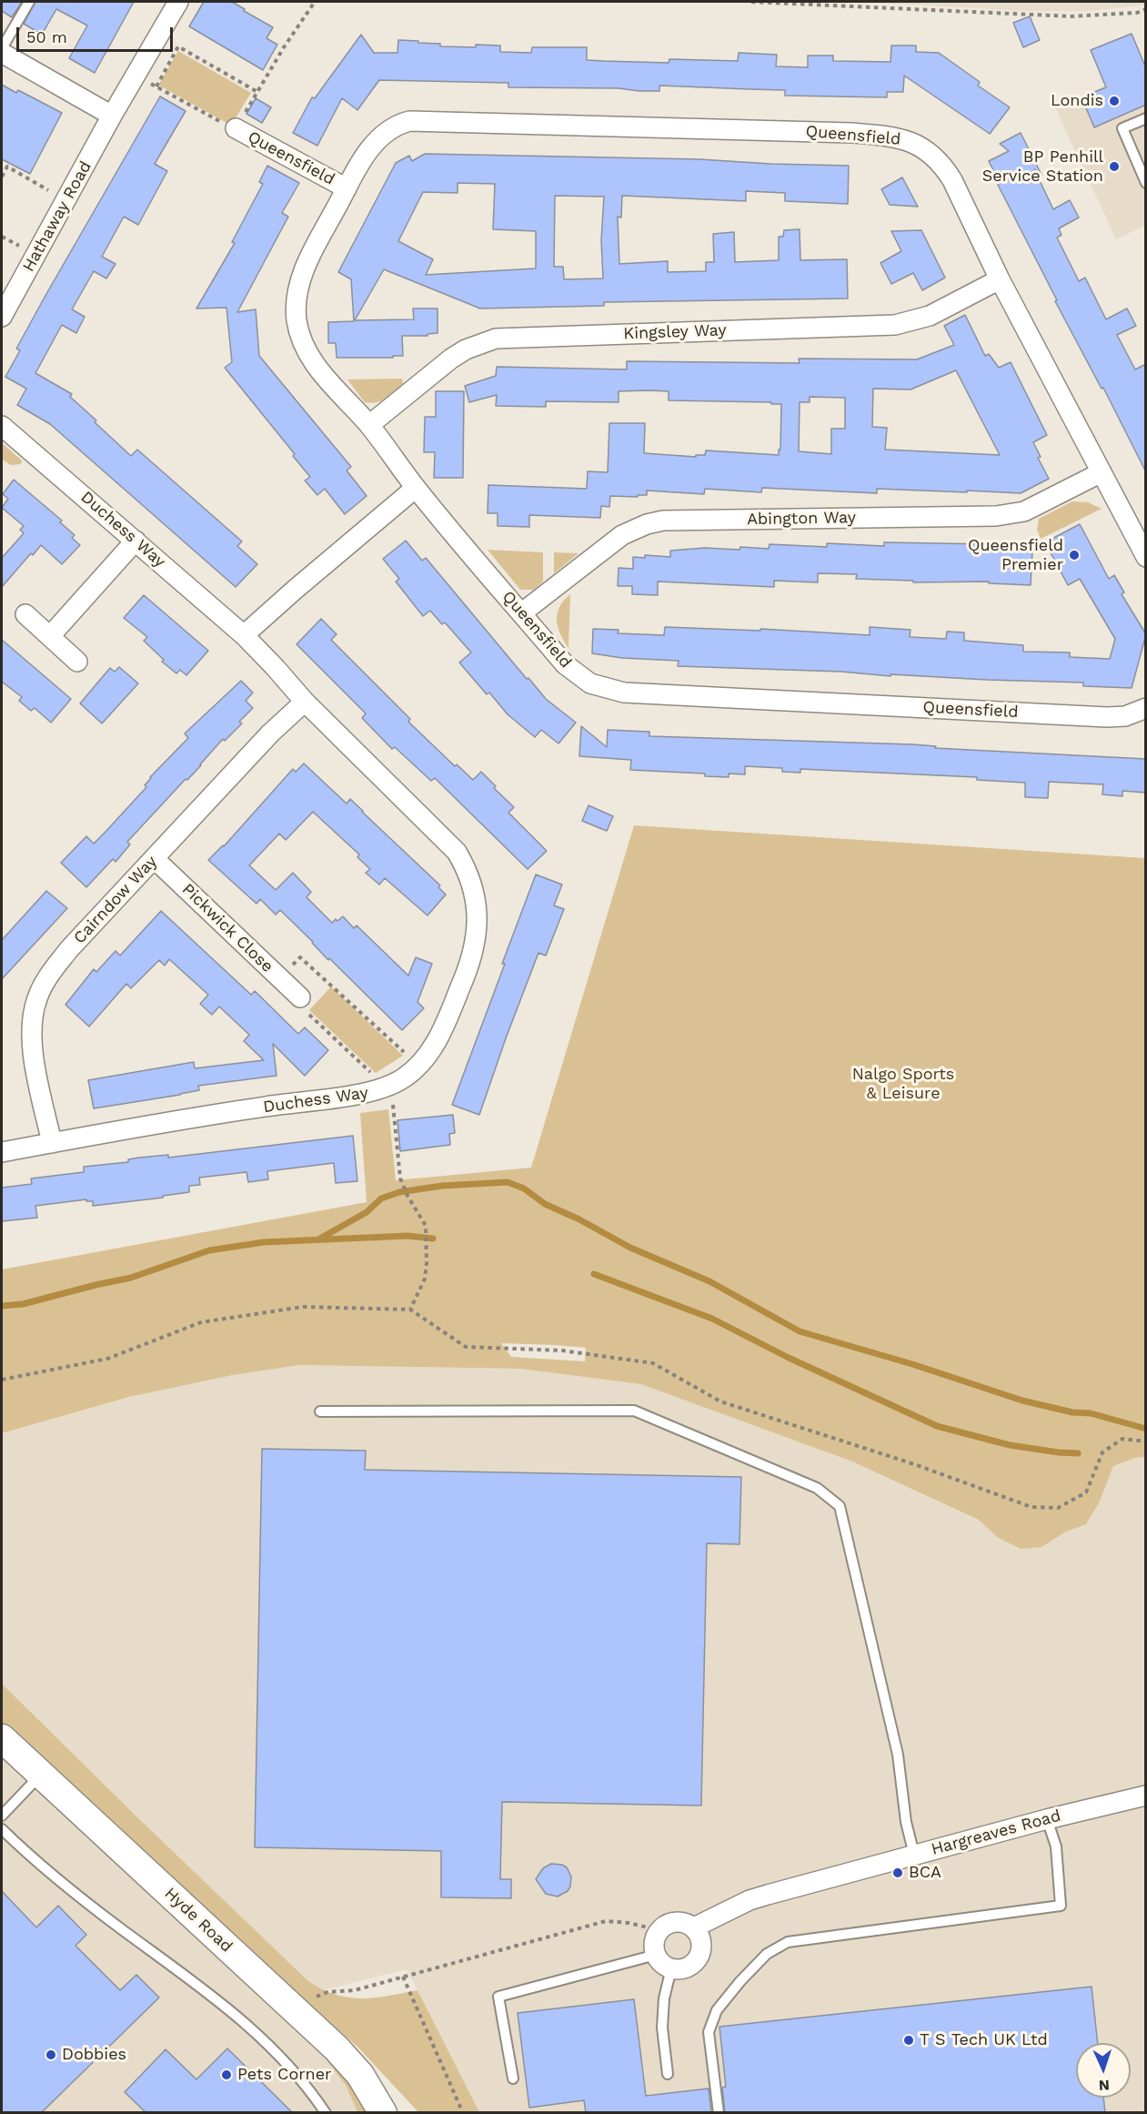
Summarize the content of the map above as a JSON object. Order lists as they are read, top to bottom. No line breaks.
{"streets":{"main road":["Hyde Road"],"street":["Queensfield","Hathaway Road","Kingsley Way","Abington Way","Duchess Way","Cairndow Way","Pickwick Close","Hargreaves Road"]},"crossings":[["Queensfield","Kingsley Way"],["Queensfield","Abington Way"],["Duchess Way","Cairndow Way"],["Cairndow Way","Pickwick Close"]],"parks":["Nalgo Sports & Leisure"],"places":["Londis","BP Penhill Service Station","Queensfield Premier","BCA","T S Tech UK Ltd","Dobbies","Pets Corner"],"scale_bar":"50 m","north":"bottom"}
